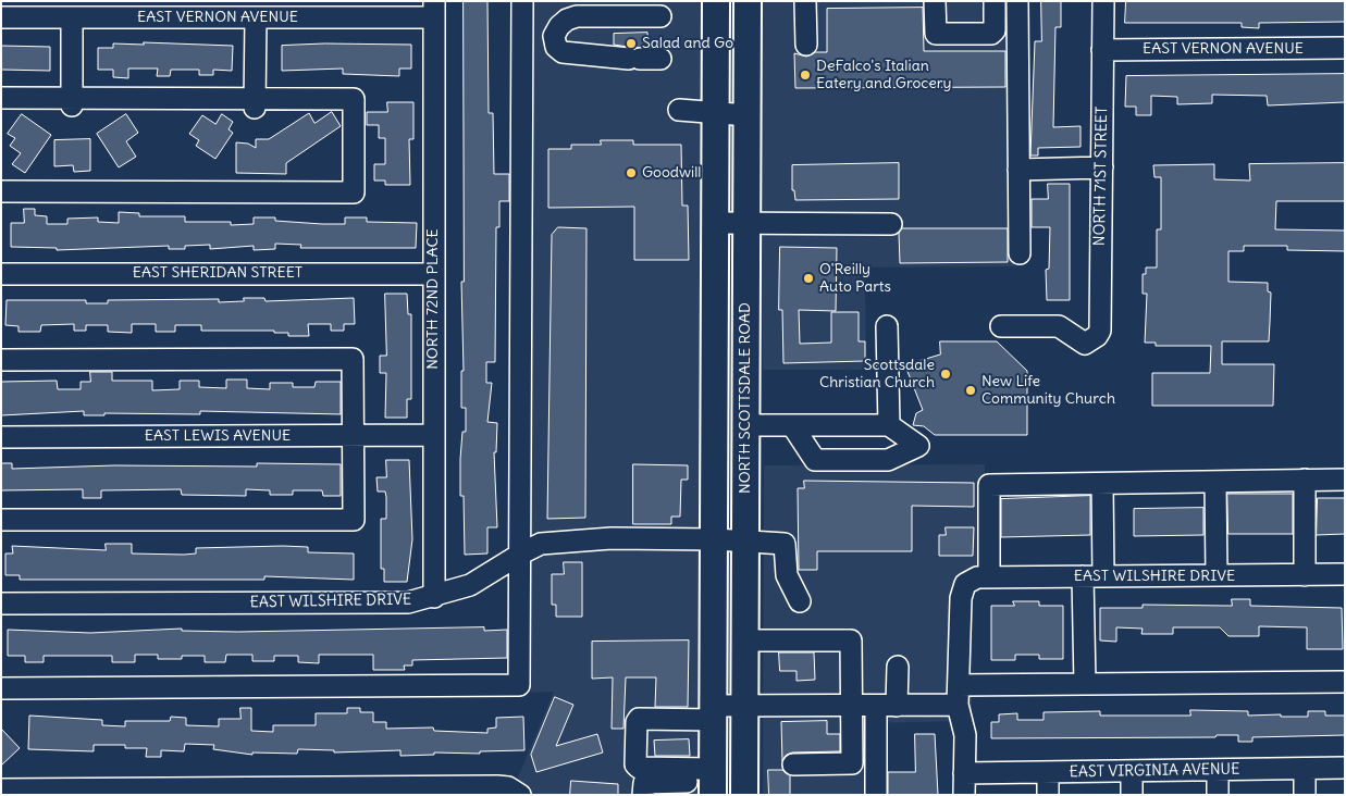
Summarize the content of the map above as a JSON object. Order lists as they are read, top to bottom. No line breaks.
{"streets":{"main road":["NORTH SCOTTSDALE ROAD"],"street":["EAST VERNON AVENUE","NORTH 71ST STREET","EAST SHERIDAN STREET","NORTH 72ND PLACE","EAST LEWIS AVENUE","EAST WILSHIRE DRIVE","EAST VIRGINIA AVENUE"]},"crossings":[["EAST VERNON AVENUE","NORTH 71ST STREET"],["EAST VERNON AVENUE","NORTH 72ND PLACE"],["EAST SHERIDAN STREET","NORTH 72ND PLACE"],["NORTH 72ND PLACE","EAST LEWIS AVENUE"],["NORTH 72ND PLACE","EAST WILSHIRE DRIVE"],["NORTH SCOTTSDALE ROAD","EAST WILSHIRE DRIVE"]],"places":["Salad and Go","DeFalco's Italian Eatery and Grocery","Goodwill","O'Reilly Auto Parts","Scottsdale Christian Church","New Life Community Church"]}
